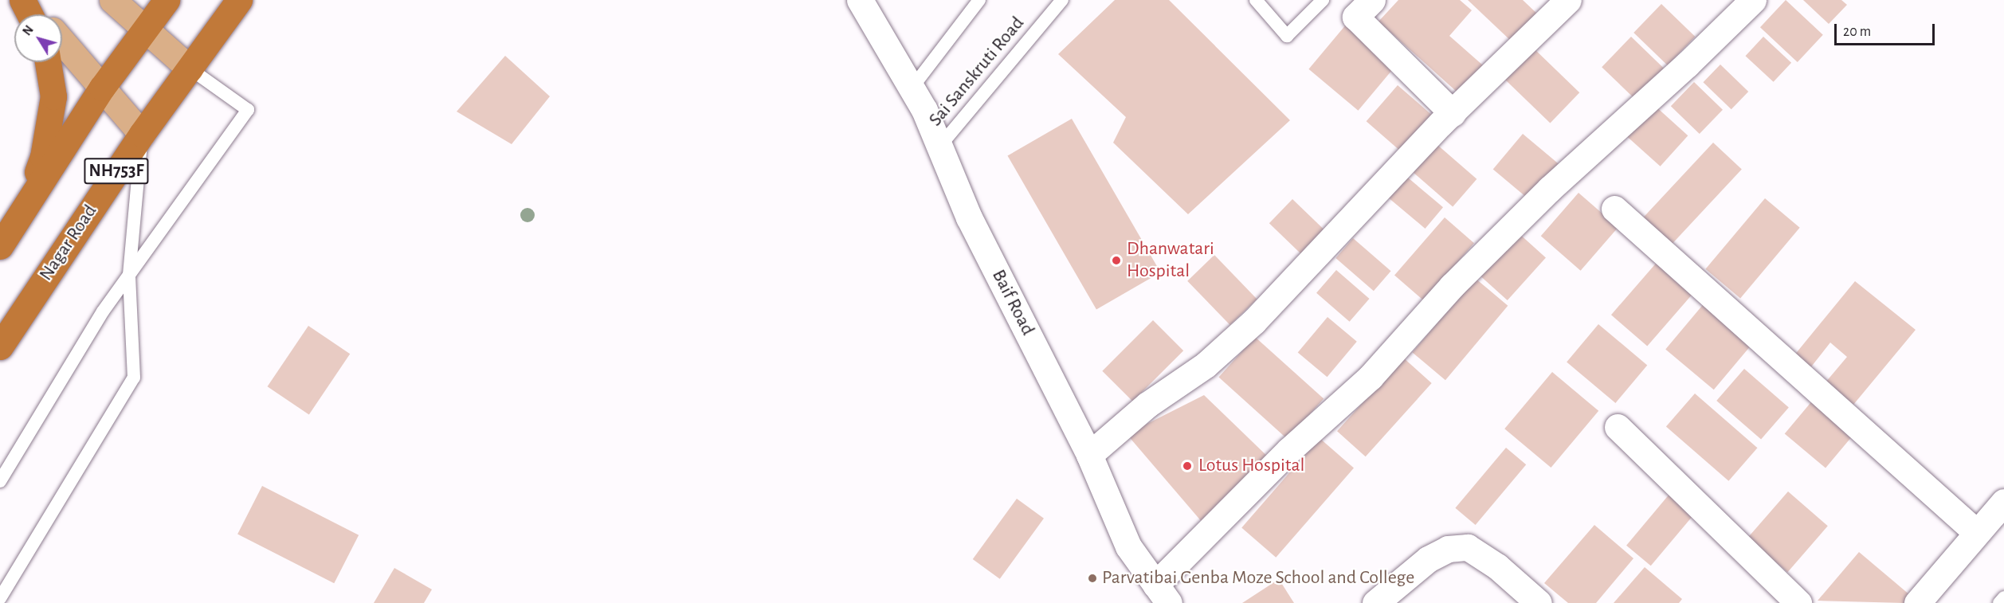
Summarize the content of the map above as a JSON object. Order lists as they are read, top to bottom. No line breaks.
{"streets":{"highway":["NH753F","Nagar Road"],"street":["Baif Road"],"lane":["Sai Sanskruti Road"]},"crossings":[["Sai Sanskruti Road","Baif Road"]],"places":["Dhanwatari Hospital","Lotus Hospital","Parvatibai Genba Moze School and College"],"scale_bar":"20 m","north":"top left"}
